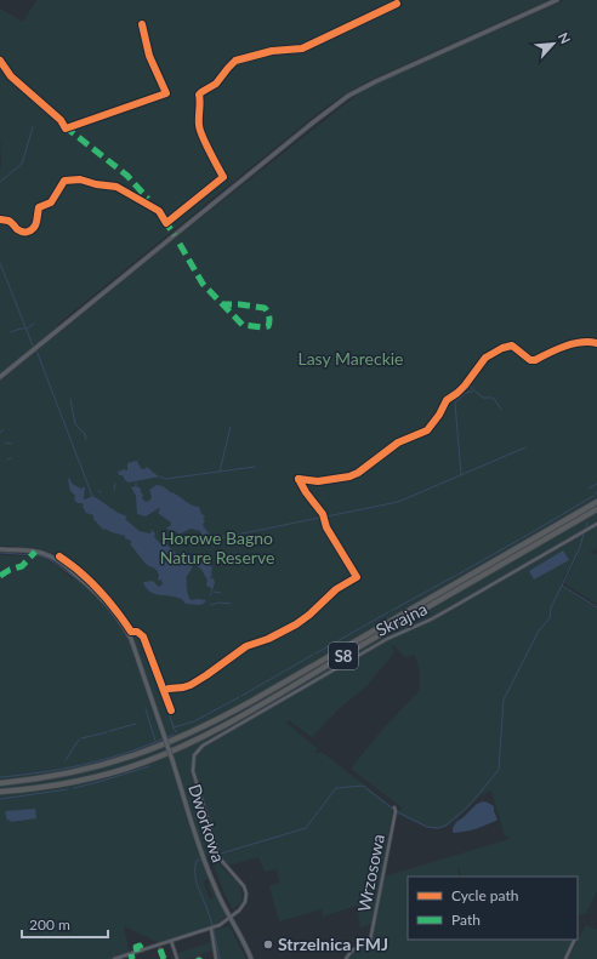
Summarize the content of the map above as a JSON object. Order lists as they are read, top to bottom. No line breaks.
{"streets":{"highway":["S8"],"main road":["Dworkowa"],"street":["Skrajna","Wrzosowa"]},"crossings":[["Skrajna","Dworkowa"]],"parks":["Lasy Mareckie","Horowe Bagno Nature Reserve"],"places":["Strzelnica FMJ"],"legend":["Cycle path","Path"],"scale_bar":"200 m","north":"top right"}
